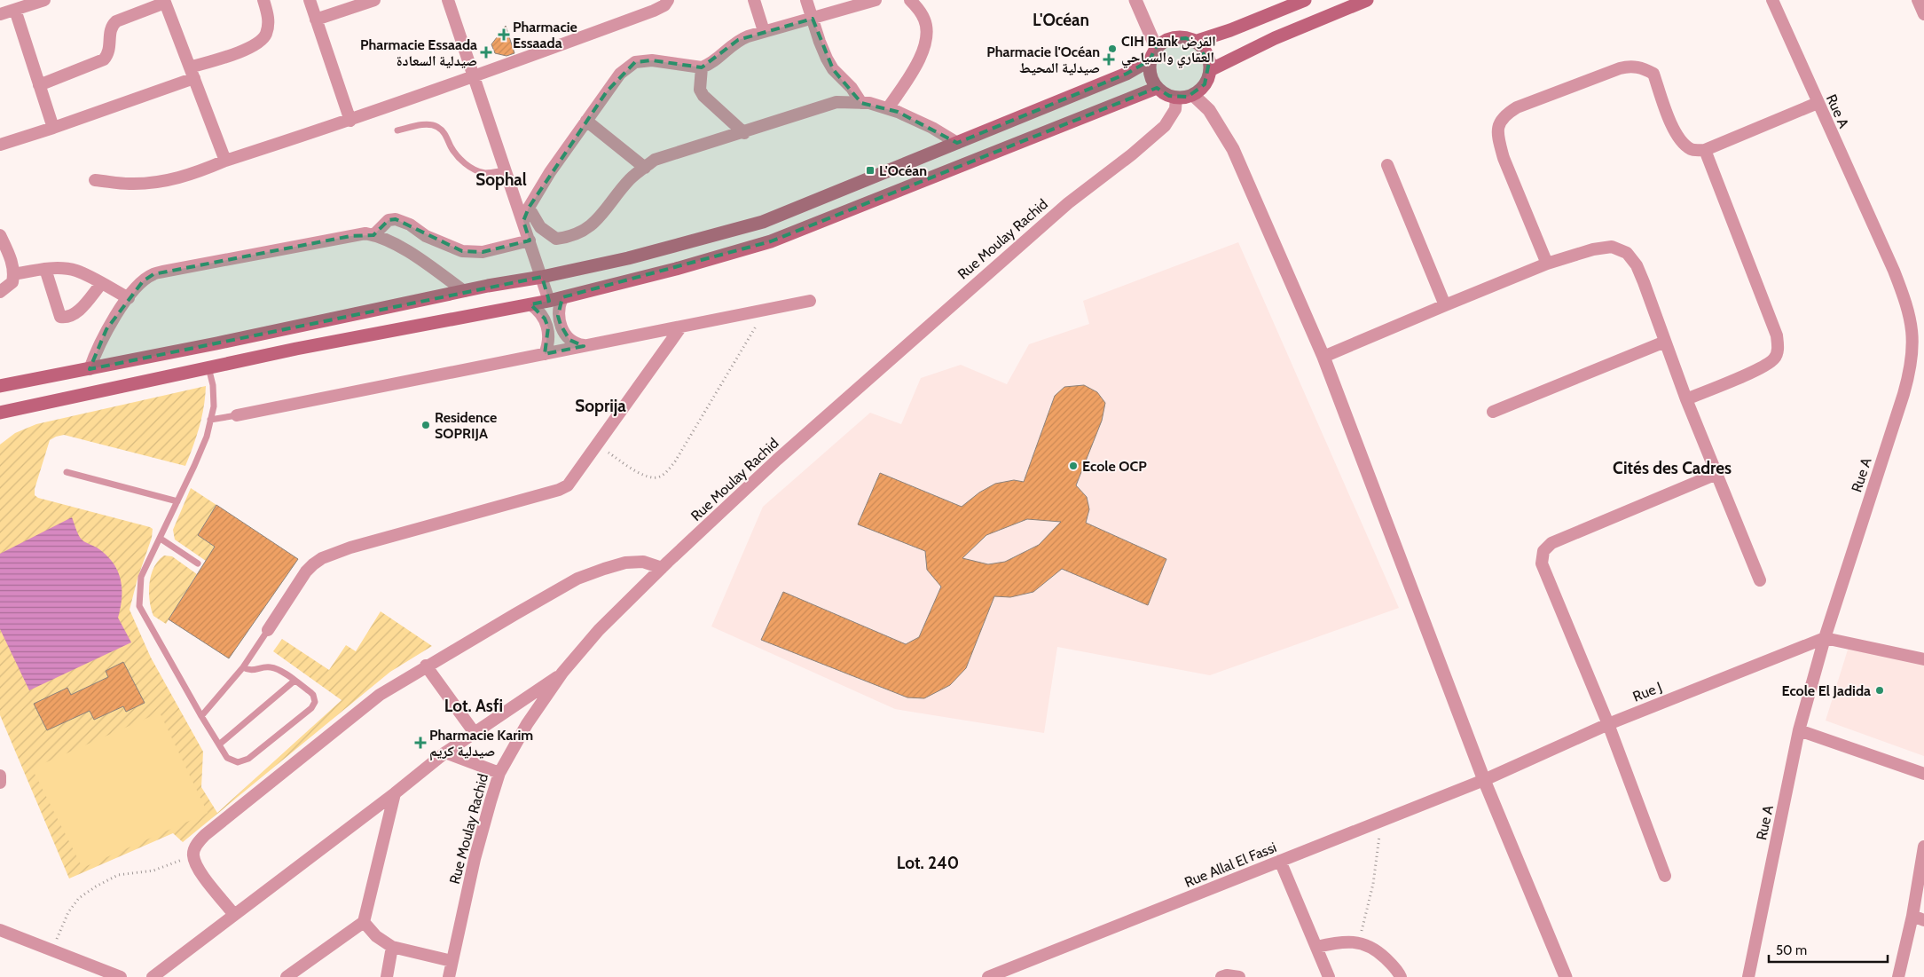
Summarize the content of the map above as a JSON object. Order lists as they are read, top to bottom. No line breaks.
{"streets":{"street":["Rue A","Rue Moulay Rachid","Rue J","Rue Allal El Fassi"]},"crossings":[["Rue A","Rue J"],["Rue J","Rue Allal El Fassi"]],"districts":["L'Océan","Sophal","Soprija","Cités des Cadres","Lot. Asfi","Lot. 240"],"places":{"health":["Pharmacie Essaada","Pharmacie Essaada صيدلية السعادة","Pharmacie l'Océan صيدلية المحيط","Pharmacie Karim صيدلية كريم"],"other":["CIH Bank القرض العقاري والسياحي","Residence SOPRIJA","Ecole OCP","Ecole El Jadida"],"transit":["L'Océan"]},"scale_bar":"50 m"}
